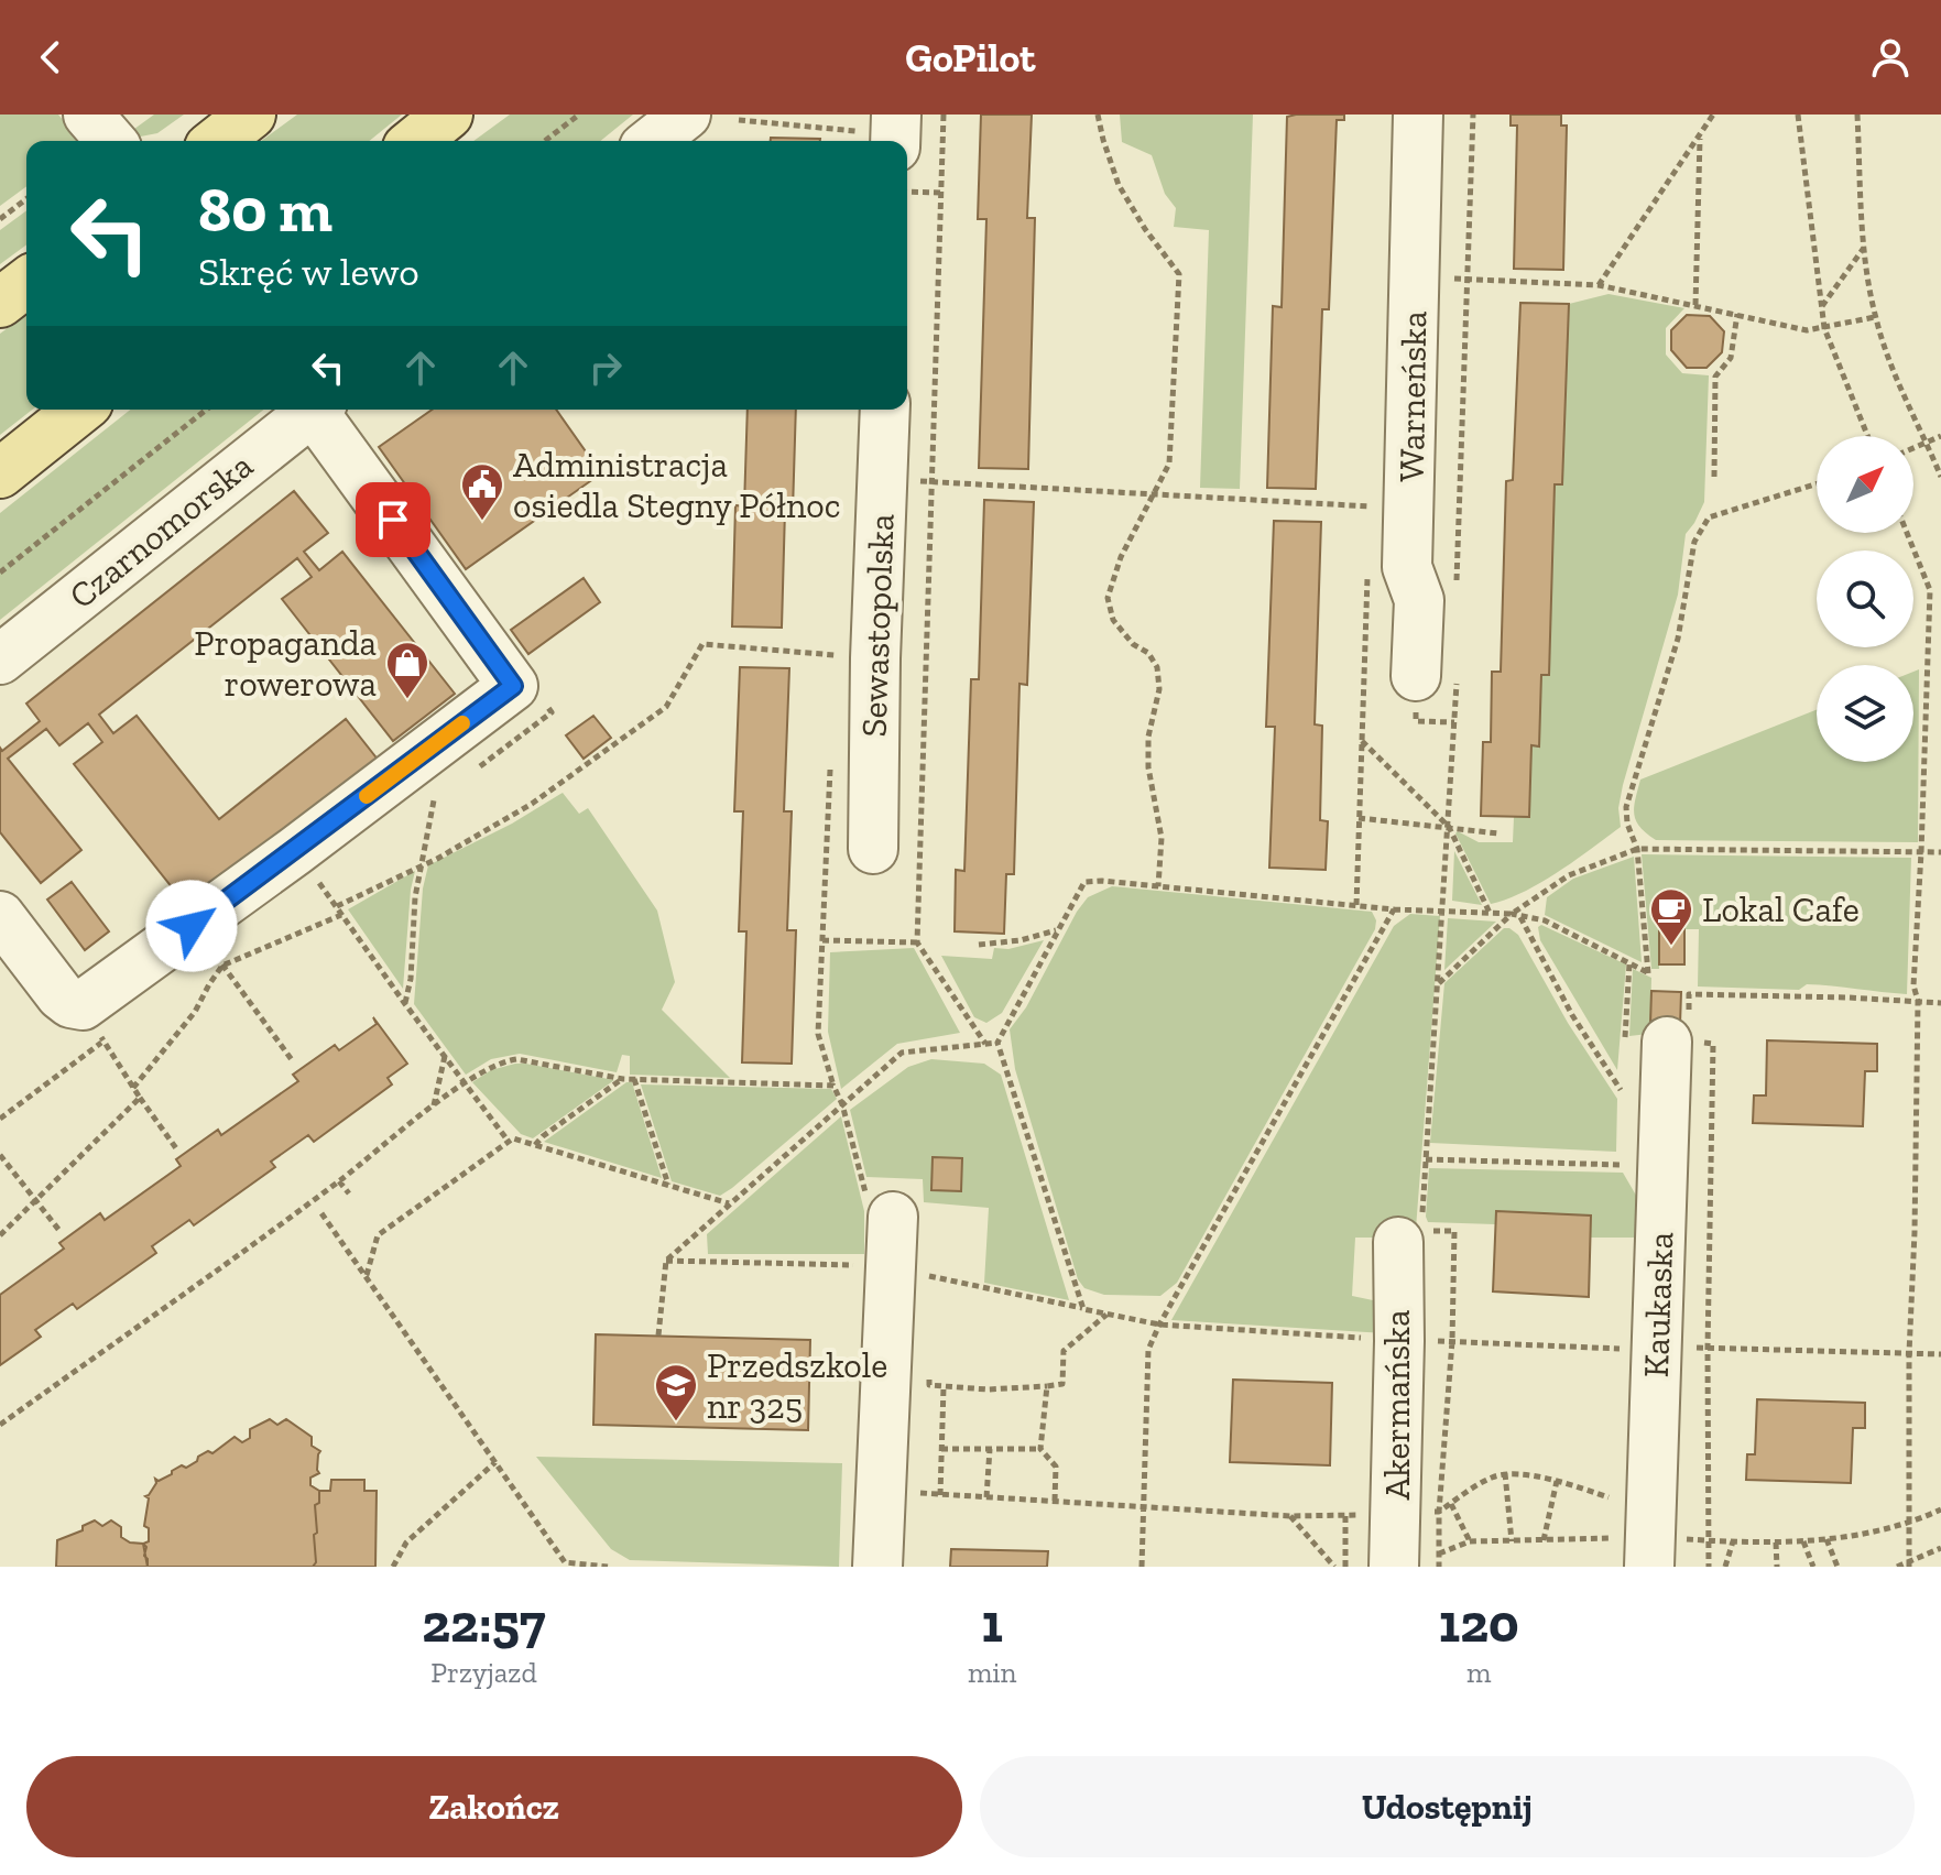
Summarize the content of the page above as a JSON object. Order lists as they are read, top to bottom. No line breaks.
{"streets":{"street":["Warneńska","Czarnomorska","Sewastopolska","Kaukaska","Akermańska"]},"places":{"public building":["Administracja osiedla Stegny Północ"],"shop":["Propaganda rowerowa"],"cafe":["Lokal Cafe"],"school or university":["Przedszkole nr 325"]},"north":"top right","page":{"header":"GoPilot","turn":["80 m","Skręć w lewo"],"eta":["22:57","Przyjazd","1","min","120","m"],"buttons":["Zakończ","Udostępnij"]}}
